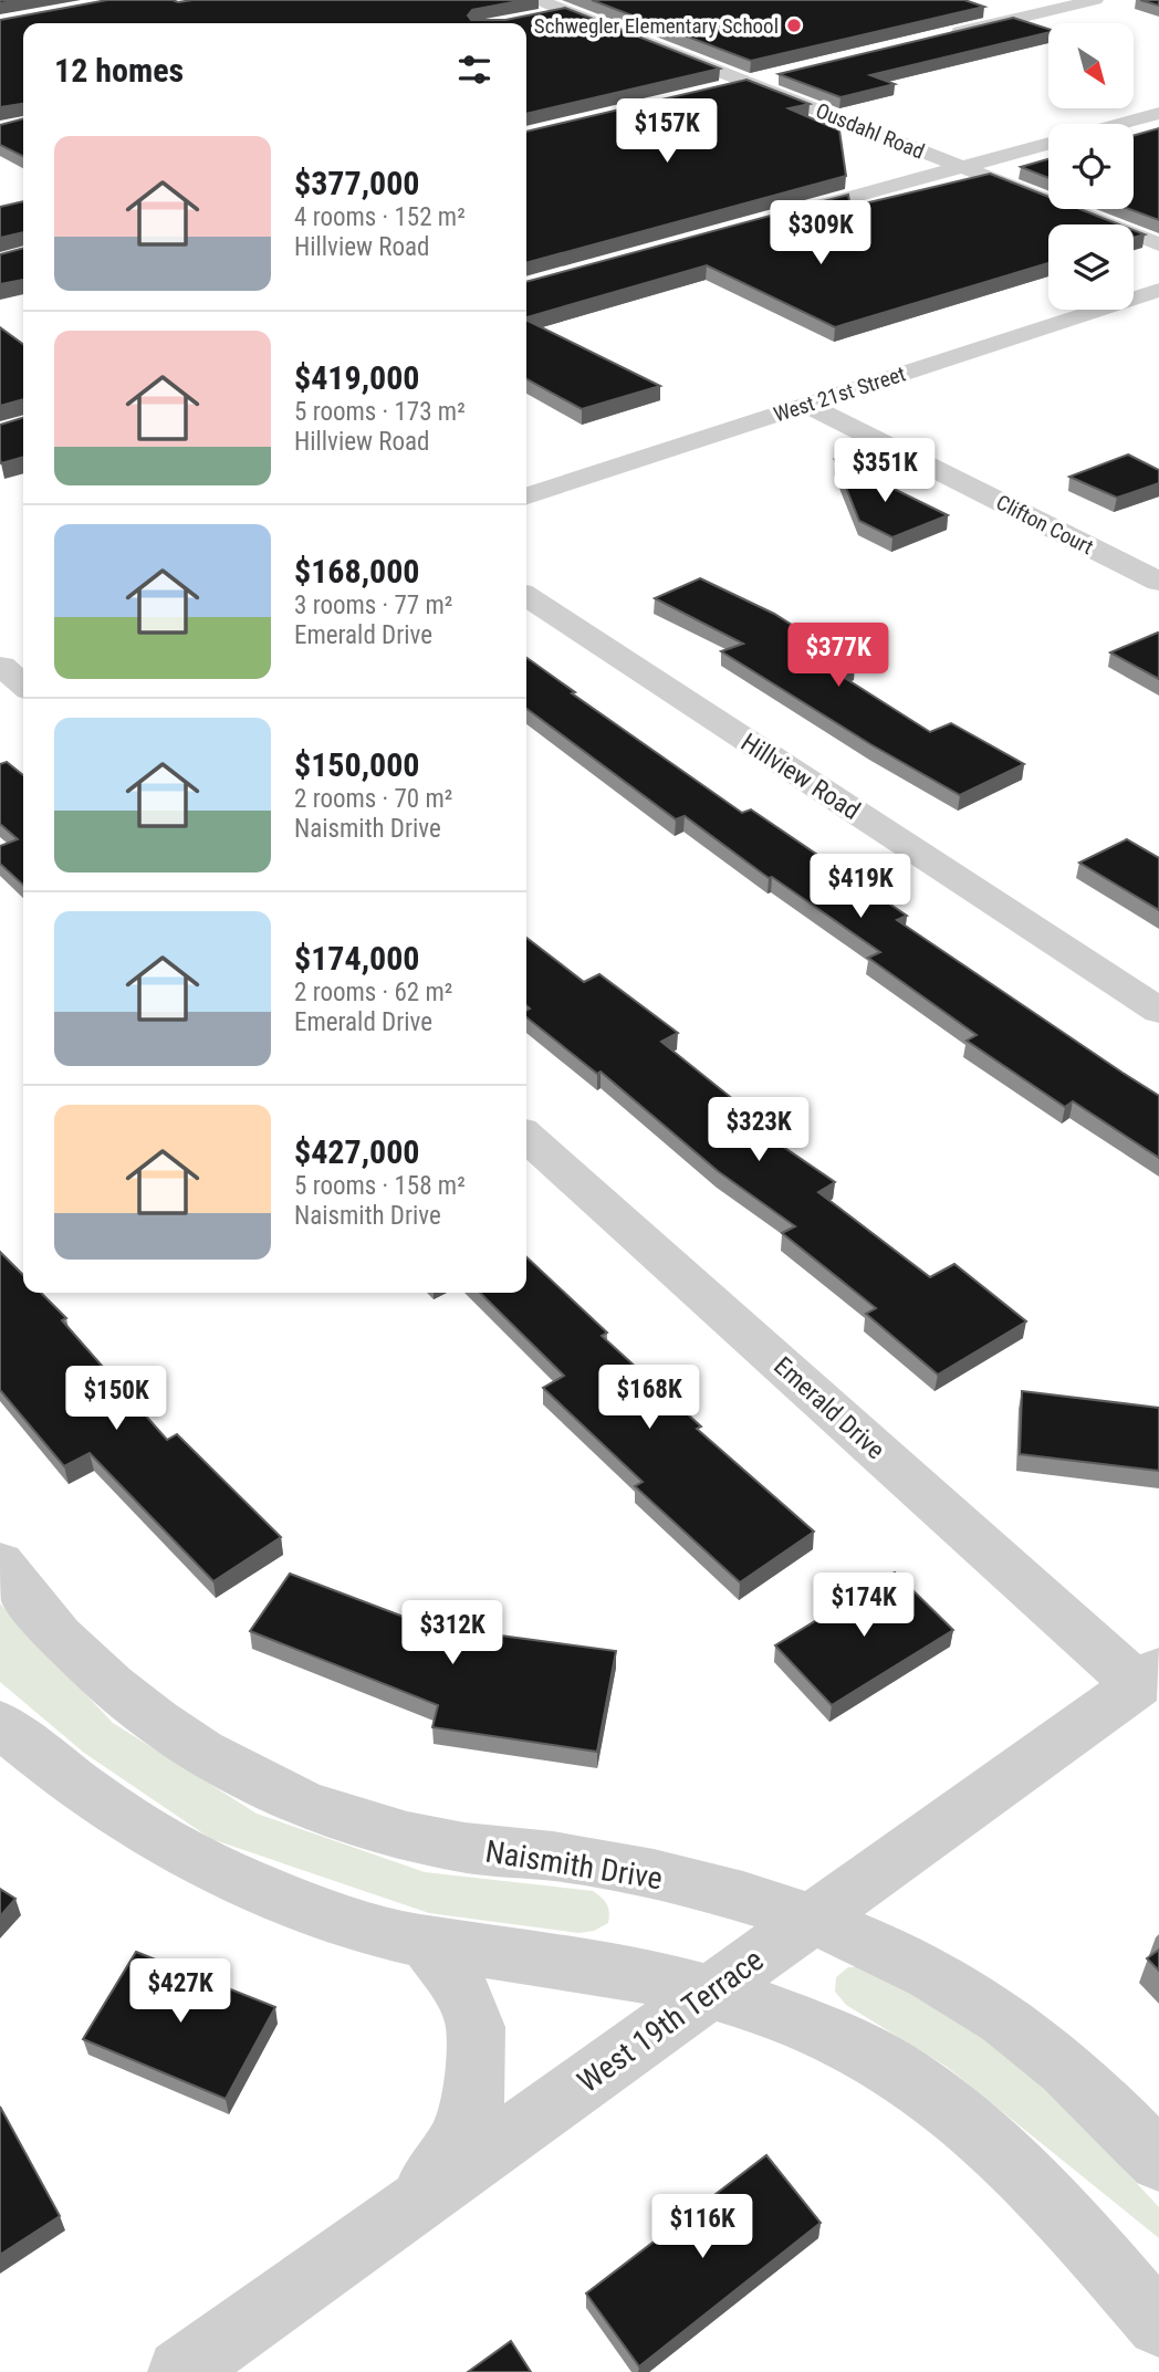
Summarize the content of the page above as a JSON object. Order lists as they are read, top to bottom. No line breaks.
{"streets":{"street":["Ousdahl Road","West 21st Street","Clifton Court","Hillview Road","Emerald Drive","Naismith Drive","West 19th Terrace"]},"crossings":[["West 21st Street","Clifton Court"],["Emerald Drive","West 19th Terrace"],["Naismith Drive","West 19th Terrace"]],"places":["Schwegler Elementary School"],"north":"bottom right","page":{"heading":"12 homes","price":["$157K","$309K","$351K","$377K","$419K","$323K","$168K","$150K","$174K","$312K","$427K","$116K"],"list":[{"name":"$377,000","note":"4 rooms · 152 m² · Hillview Road"},{"name":"$419,000","note":"5 rooms · 173 m² · Hillview Road"},{"name":"$168,000","note":"3 rooms · 77 m² · Emerald Drive"},{"name":"$150,000","note":"2 rooms · 70 m² · Naismith Drive"},{"name":"$174,000","note":"2 rooms · 62 m² · Emerald Drive"},{"name":"$427,000","note":"5 rooms · 158 m² · Naismith Drive"}]}}
